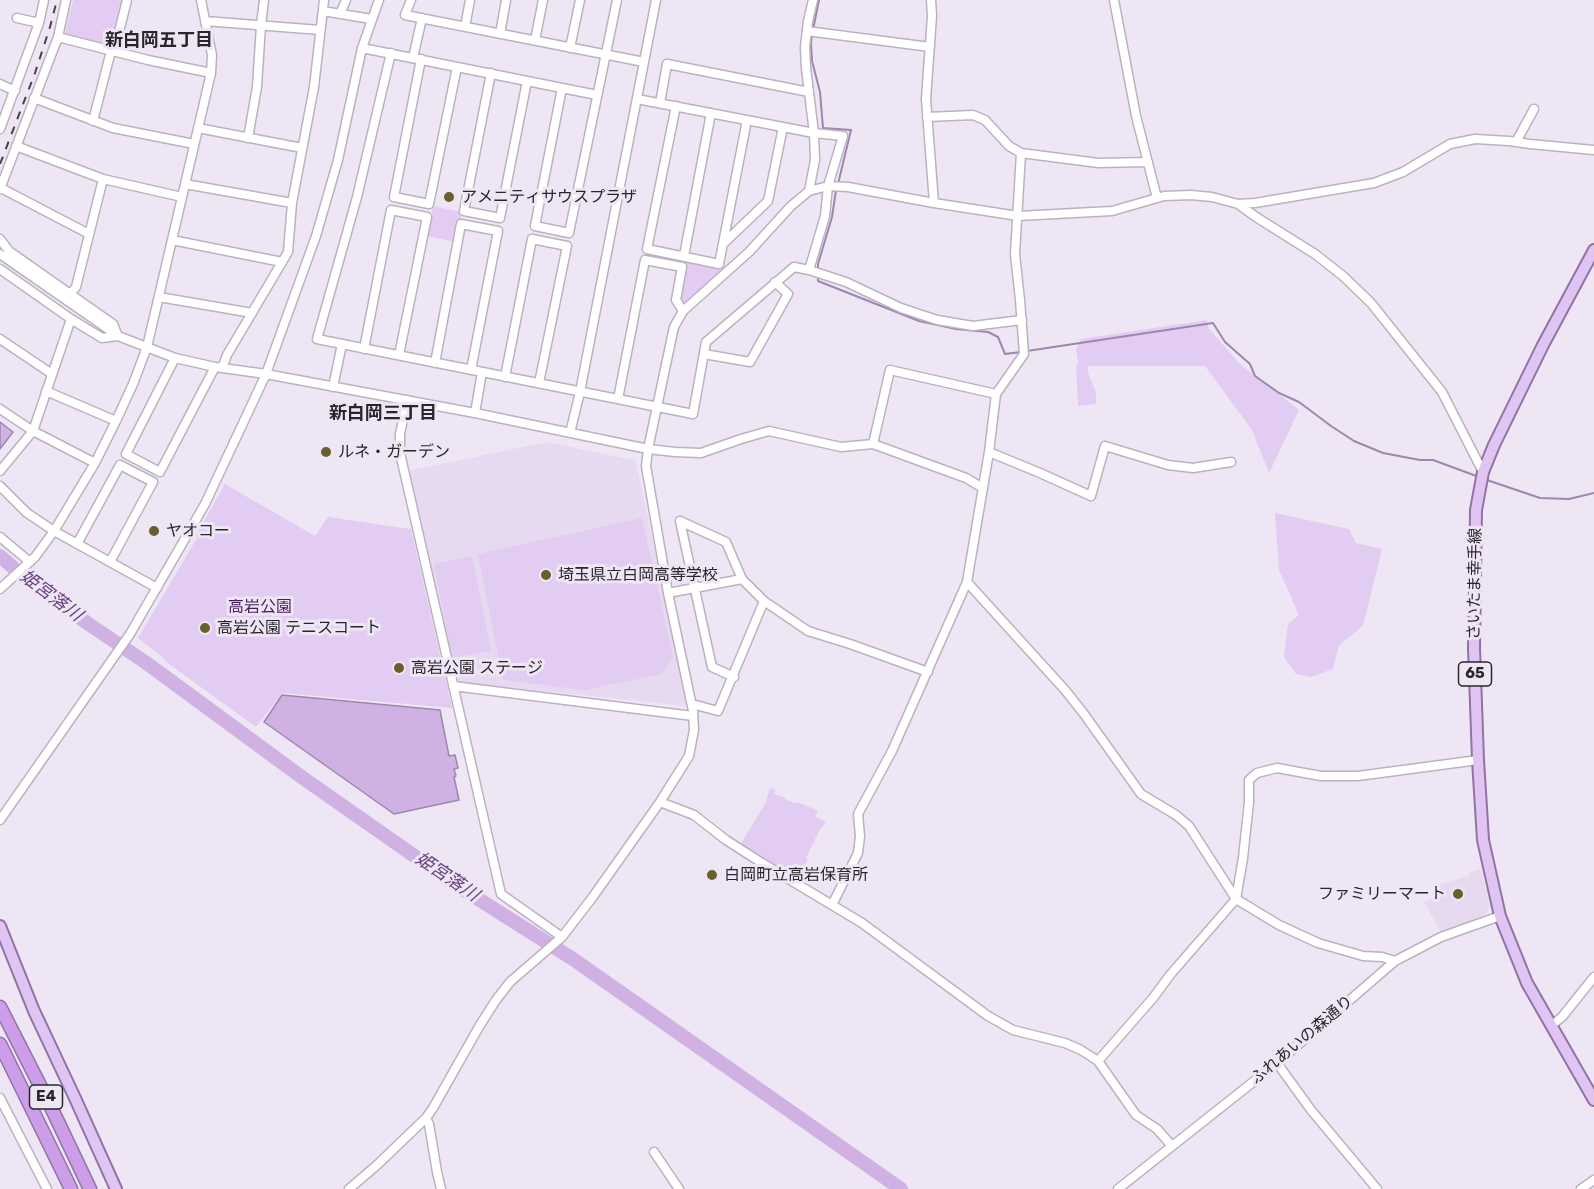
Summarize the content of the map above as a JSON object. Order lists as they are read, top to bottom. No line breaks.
{"streets":{"highway":["E4"],"main road":["さいたま幸手線","65"],"street":["ふれあいの森通り"]},"crossings":[["さいたま幸手線","ふれあいの森通り"]],"districts":["新白岡五丁目","新白岡三丁目"],"water":["姫宮落川"],"parks":["高岩公園"],"places":["アメニティサウスプラザ","ルネ・ガーデン","ヤオコー","埼玉県立白岡高等学校","高岩公園 テニスコート","高岩公園 ステージ","白岡町立高岩保育所","ファミリーマート"]}
